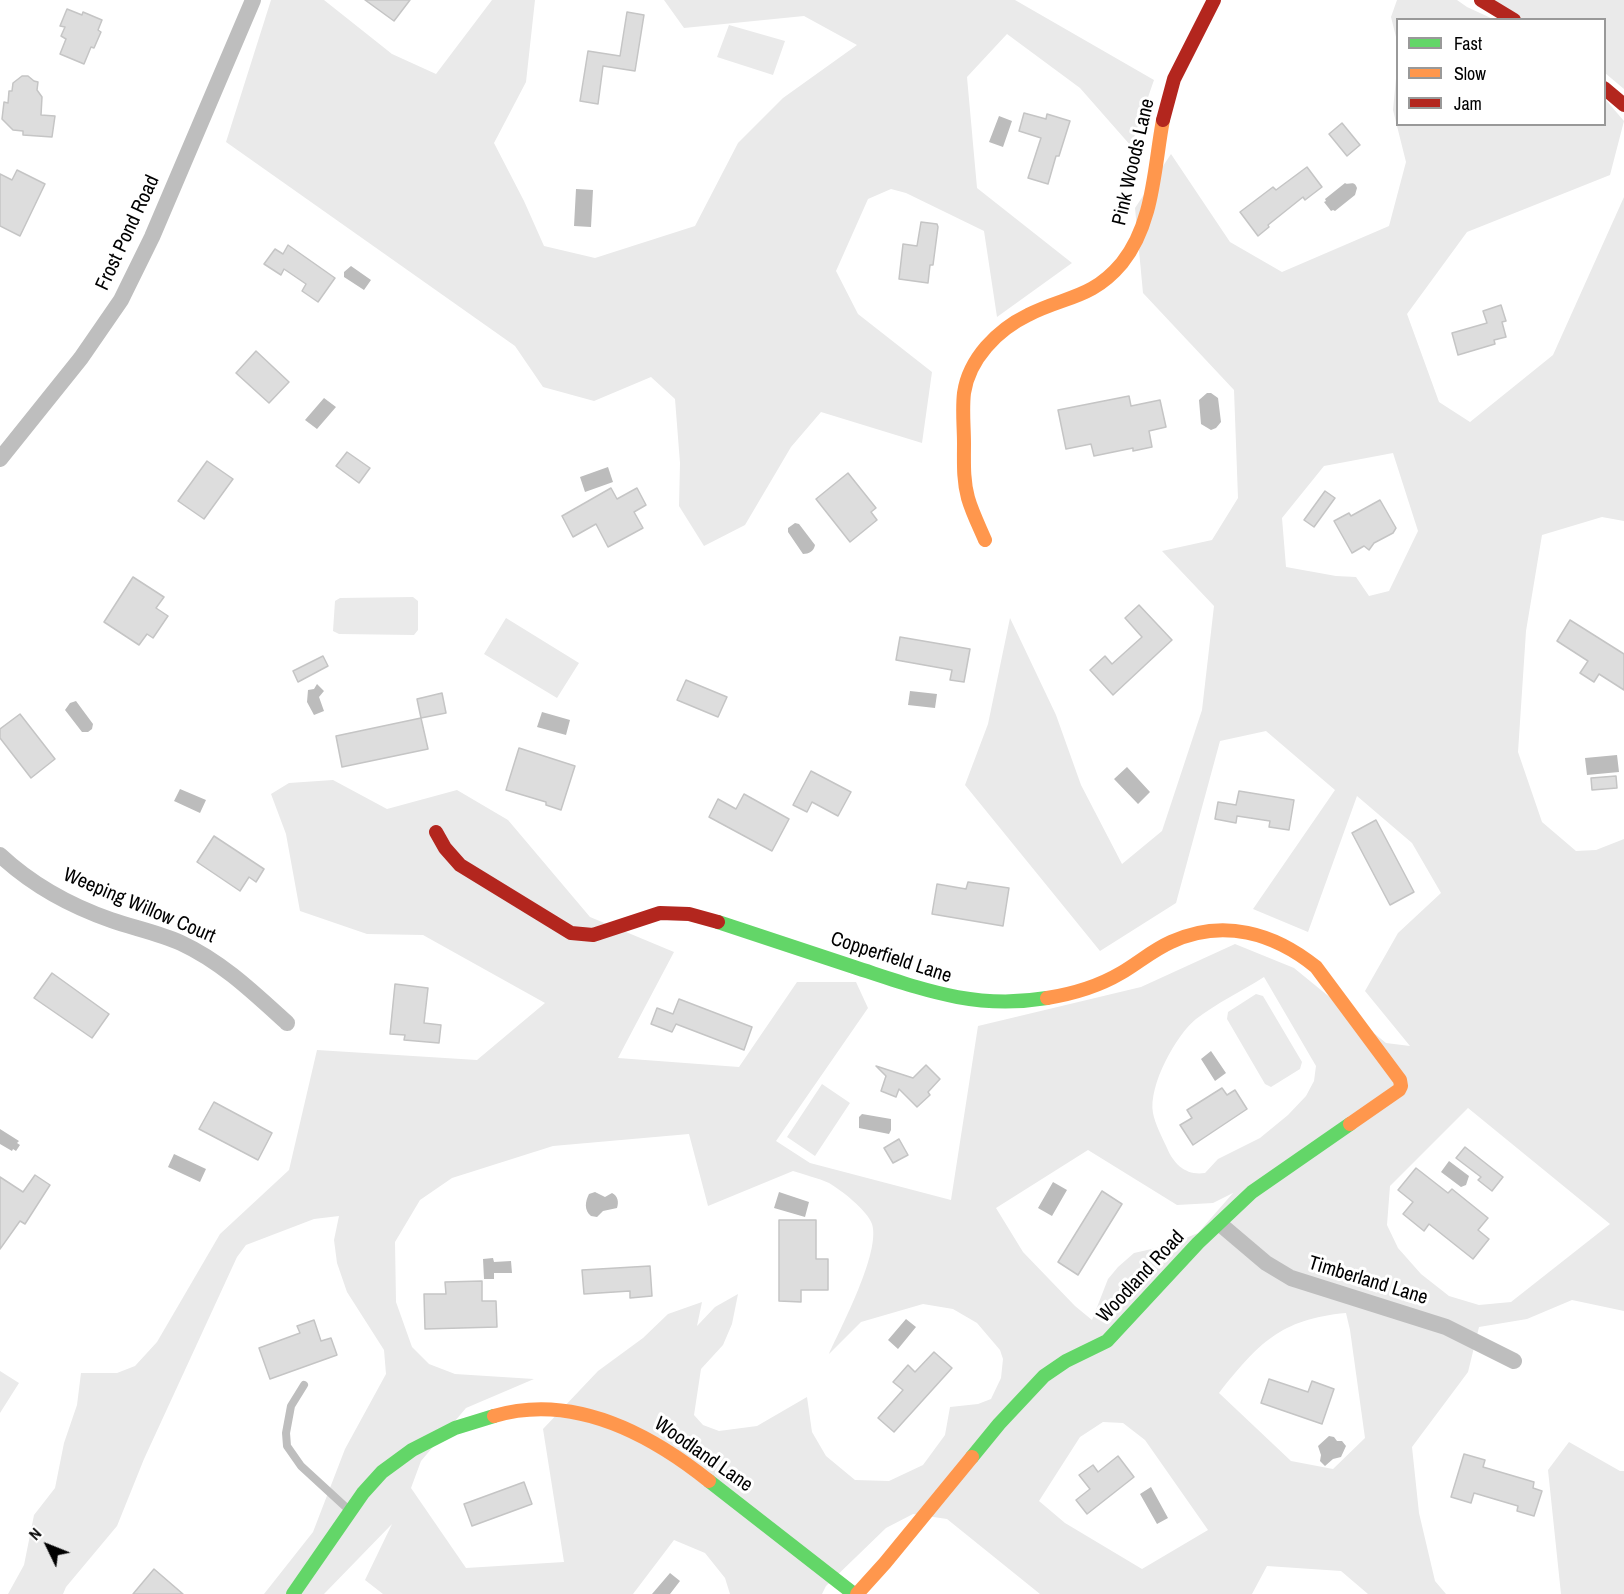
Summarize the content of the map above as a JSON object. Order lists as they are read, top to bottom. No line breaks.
{"streets":{"street":["Pink Woods Lane","Frost Pond Road","Weeping Willow Court","Copperfield Lane","Woodland Road","Timberland Lane","Woodland Lane"]},"crossings":[["Copperfield Lane","Woodland Road"],["Woodland Road","Timberland Lane"],["Woodland Road","Woodland Lane"]],"legend":["Fast","Slow","Jam"],"north":"top left"}
